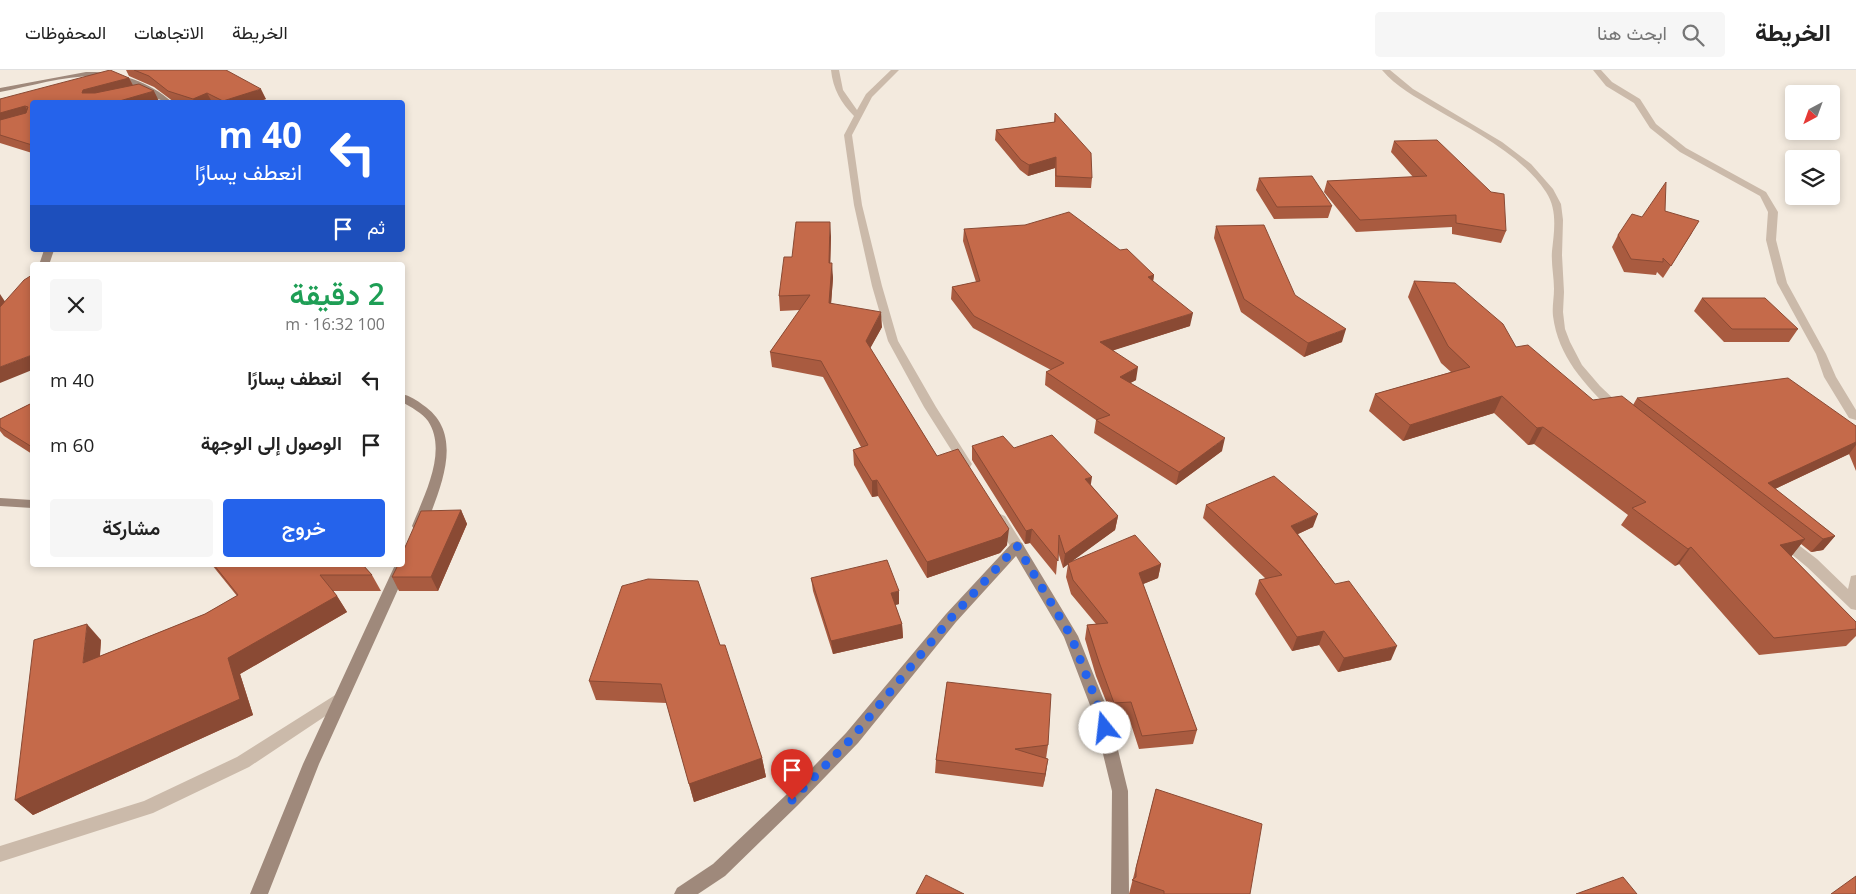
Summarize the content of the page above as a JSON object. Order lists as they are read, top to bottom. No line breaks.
{"north":"bottom left","page":{"header":"الخريطة","search":"ابحث هنا","nav":["الخريطة","الاتجاهات","المحفوظات"],"turn":["40 m","انعطف يسارًا"],"then":"ثم","heading":["2 دقيقة","100 m · 16:32"],"list":[{"name":"انعطف يسارًا","value":"40 m"},{"name":"الوصول إلى الوجهة","value":"60 m"}],"buttons":["خروج","مشاركة"]}}
